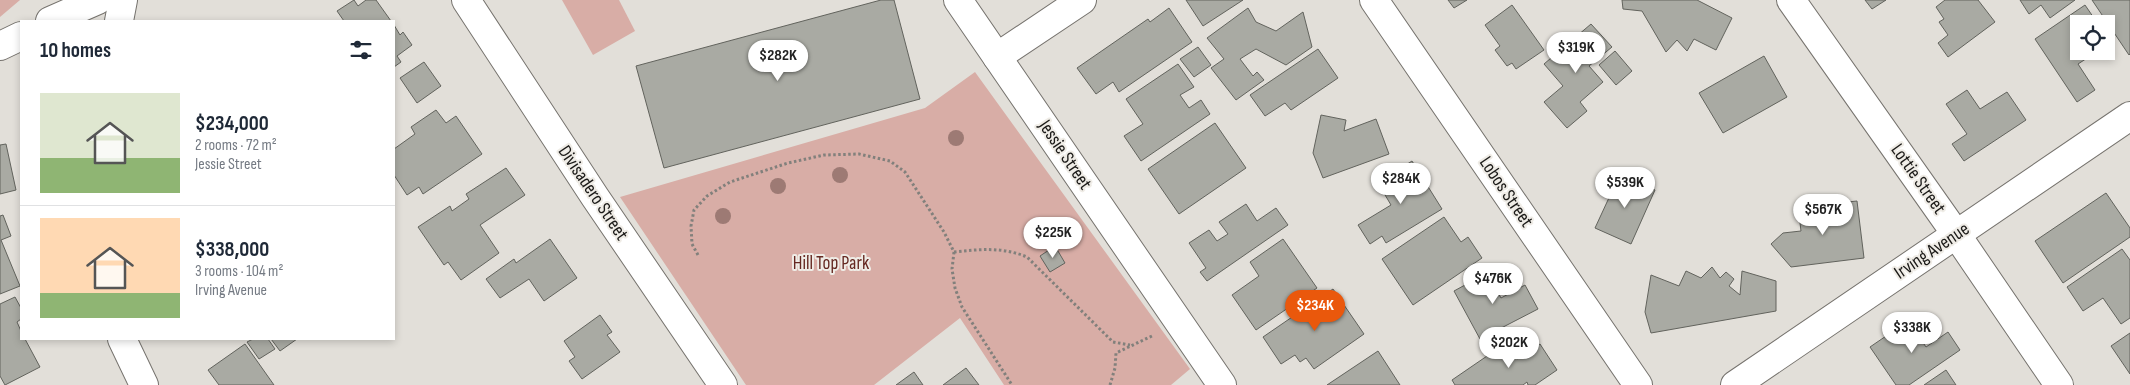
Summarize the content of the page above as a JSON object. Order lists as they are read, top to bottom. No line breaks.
{"streets":{"street":["Jessie Street","Lottie Street","Lobos Street","Divisadero Street","Irving Avenue"]},"crossings":[["Lottie Street","Irving Avenue"]],"parks":["Hill Top Park"],"page":{"heading":"10 homes","price":["$319K","$282K","$284K","$539K","$567K","$225K","$476K","$234K","$338K","$202K"],"list":[{"name":"$234,000","note":"2 rooms · 72 m² · Jessie Street"},{"name":"$338,000","note":"3 rooms · 104 m² · Irving Avenue"}]}}
